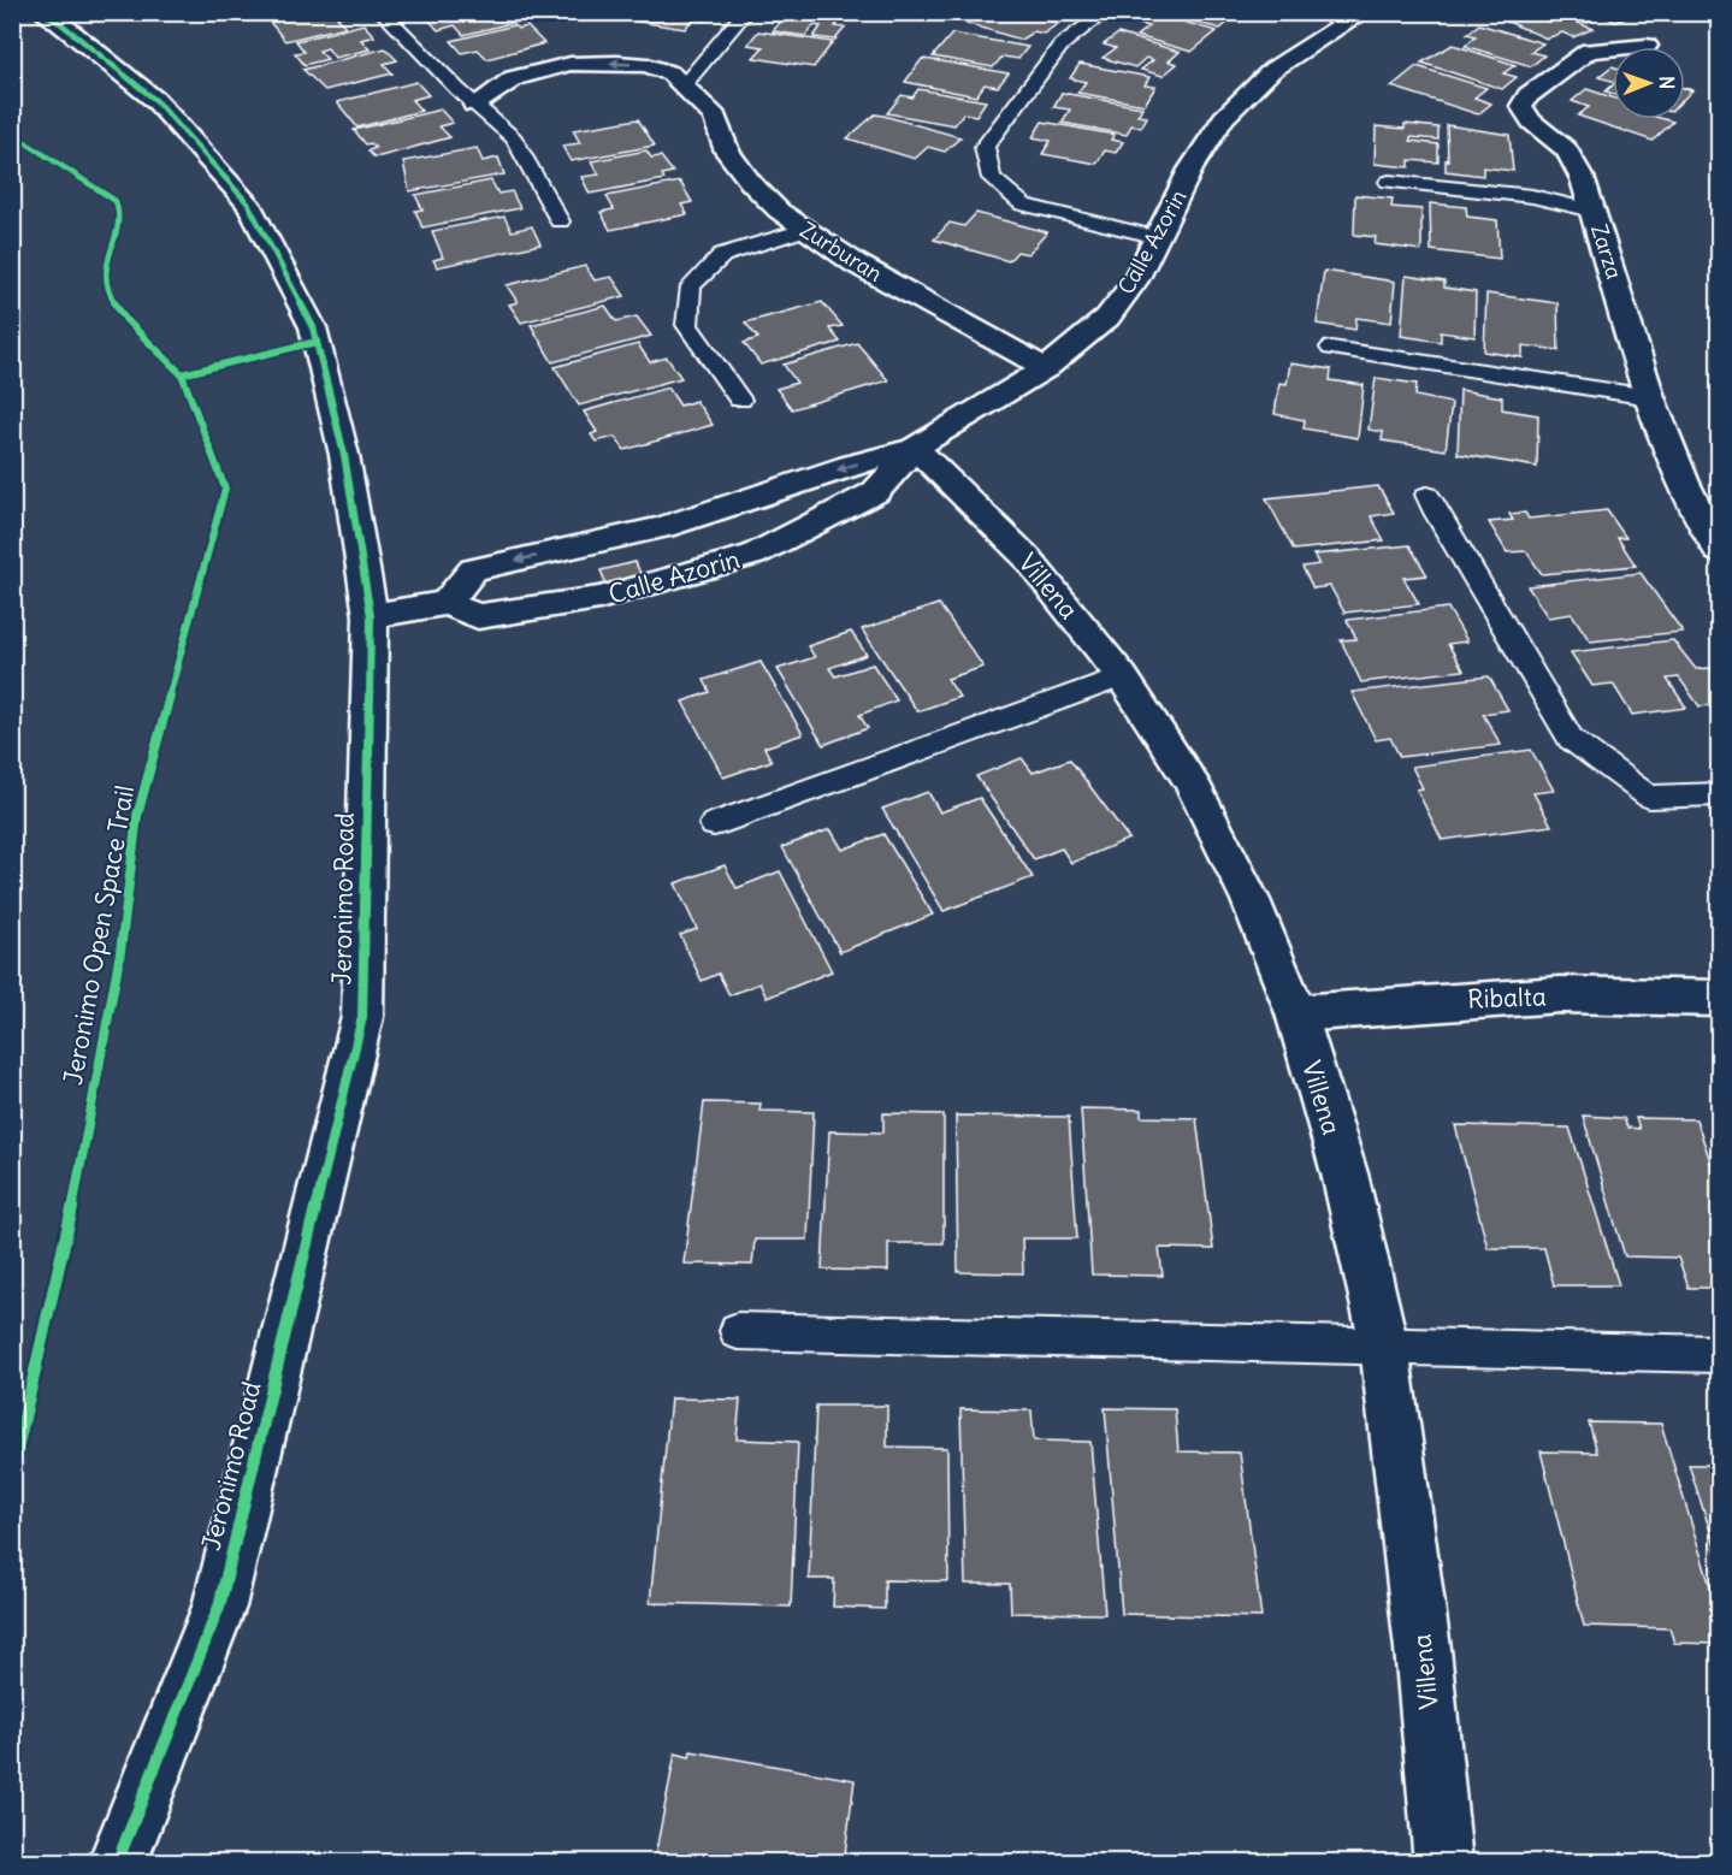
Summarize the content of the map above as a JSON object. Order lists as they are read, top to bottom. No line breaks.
{"streets":{"street":["Calle Azorin","Zurburan","Zarza","Villena","Jeronimo Road","Ribalta"],"cycle path":["Jeronimo Open Space Trail"]},"crossings":[["Calle Azorin","Zurburan"],["Calle Azorin","Villena"],["Villena","Ribalta"]],"north":"right"}
